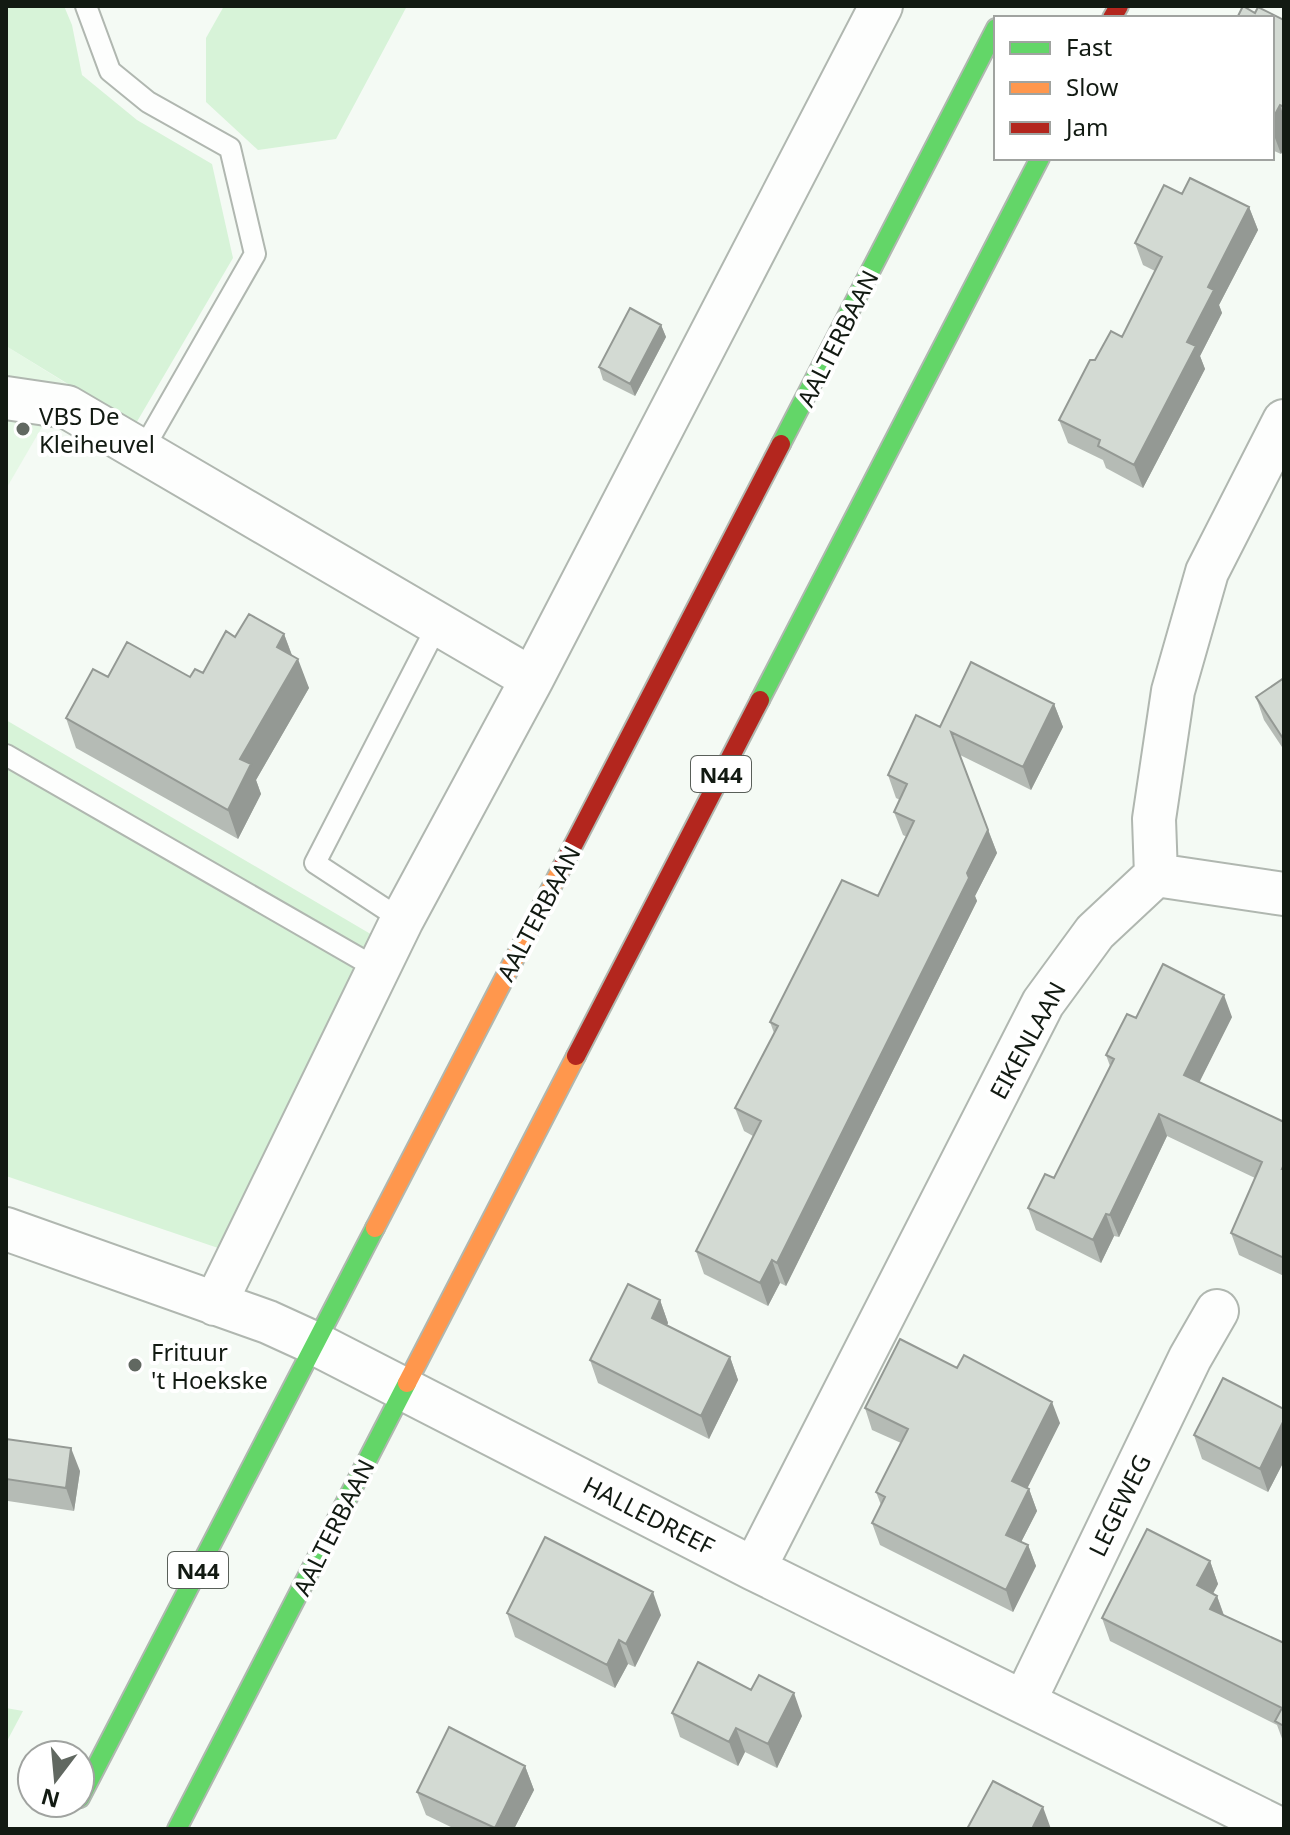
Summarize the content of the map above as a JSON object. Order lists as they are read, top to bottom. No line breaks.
{"streets":{"highway":["AALTERBAAN","N44"],"street":["EIKENLAAN","LEGEWEG","HALLEDREEF"]},"crossings":[["AALTERBAAN","HALLEDREEF"],["EIKENLAAN","HALLEDREEF"],["LEGEWEG","HALLEDREEF"]],"places":["VBS De Kleiheuvel","Frituur 't Hoekske"],"legend":["Fast","Slow","Jam"],"north":"bottom"}
